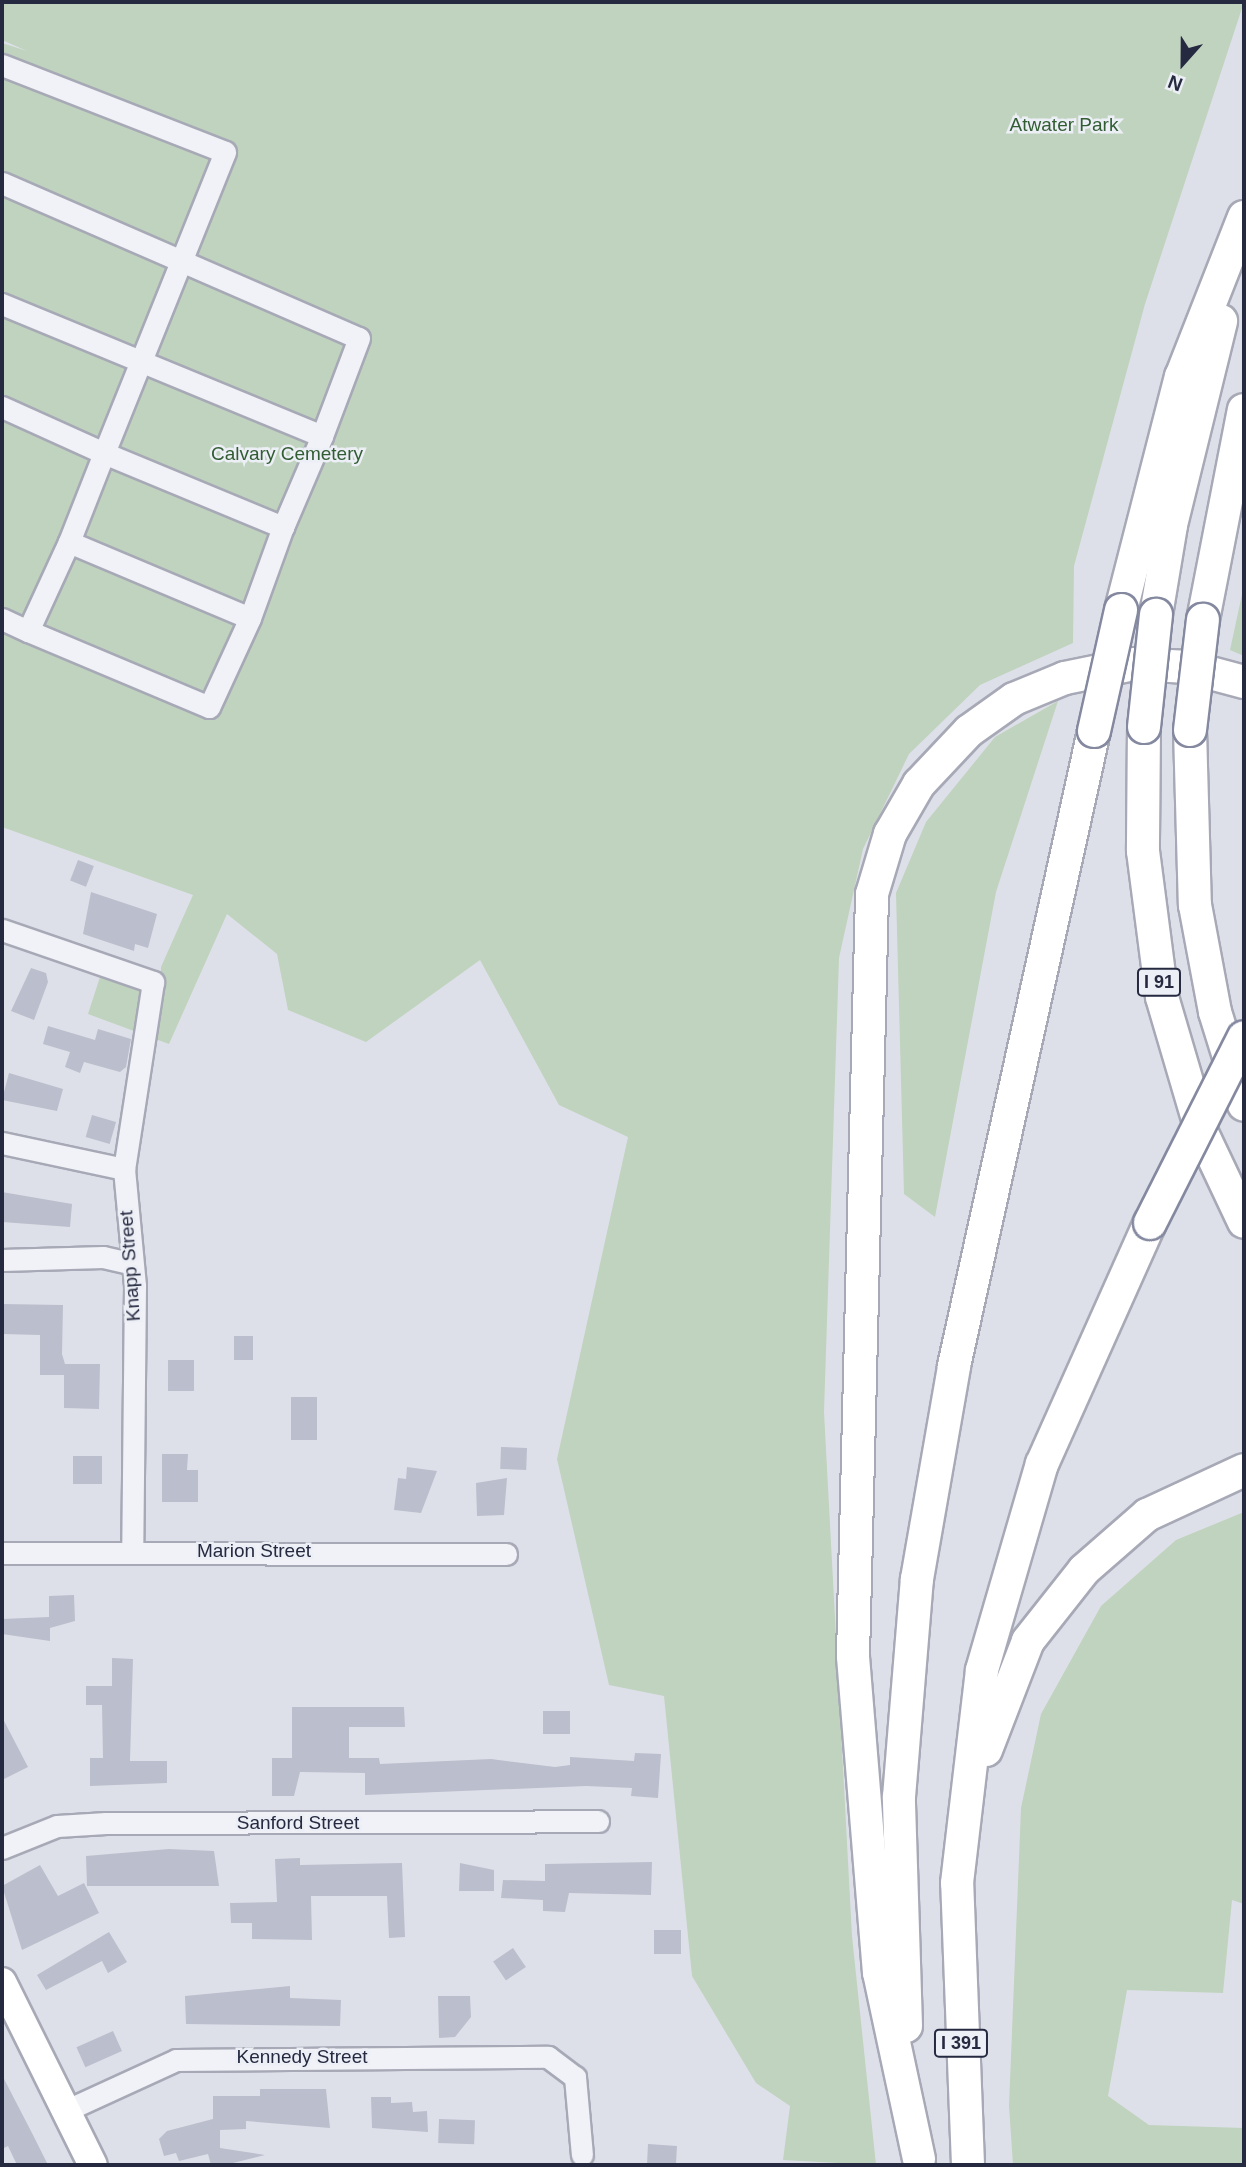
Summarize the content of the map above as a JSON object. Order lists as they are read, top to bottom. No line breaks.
{"streets":{"highway":["I 91","I 391"],"street":["Knapp Street","Marion Street","Sanford Street","Kennedy Street"]},"crossings":[["Knapp Street","Marion Street"]],"parks":["Atwater Park","Calvary Cemetery"],"north":"bottom"}
